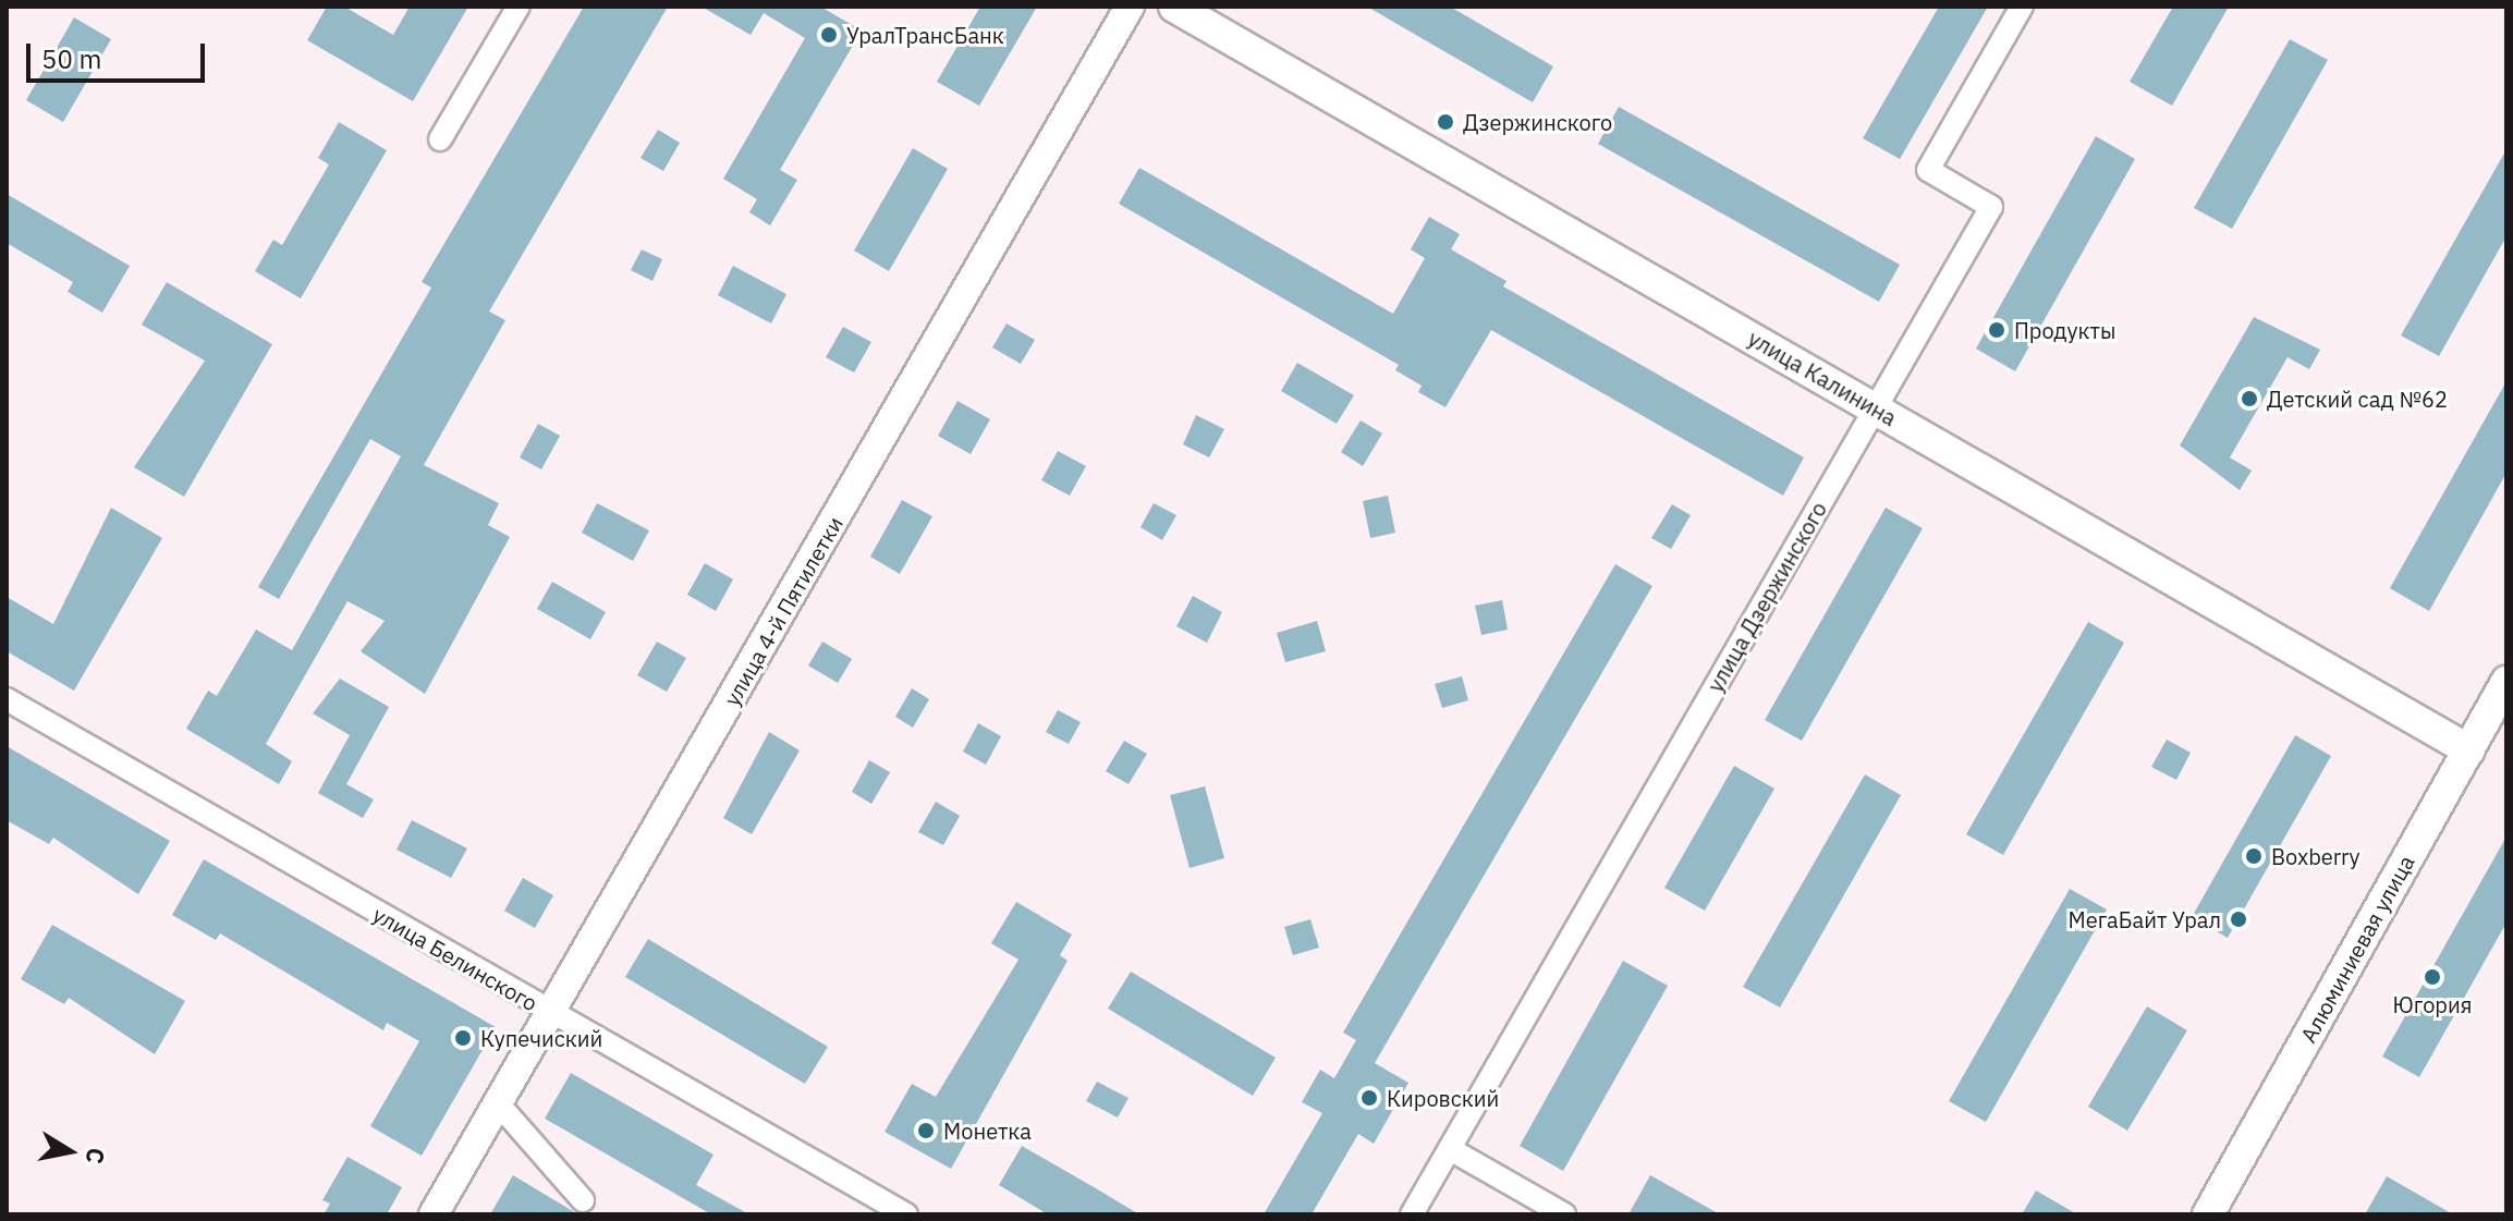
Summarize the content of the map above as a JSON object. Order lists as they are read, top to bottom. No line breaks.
{"streets":{"main road":["улица Калинина","Алюминиевая улица"],"street":["улица Дзержинского","улица 4-й Пятилетки","улица Белинского"]},"crossings":[["улица Калинина","улица Дзержинского"],["улица Калинина","Алюминиевая улица"],["улица 4-й Пятилетки","улица Белинского"]],"places":["УралТрансБанк","Дзержинского","Продукты","Детский сад №62","Boxberry","МегаБайт Урал","Югория","Купечиский","Кировский","Монетка"],"scale_bar":"50 m","north":"right"}
